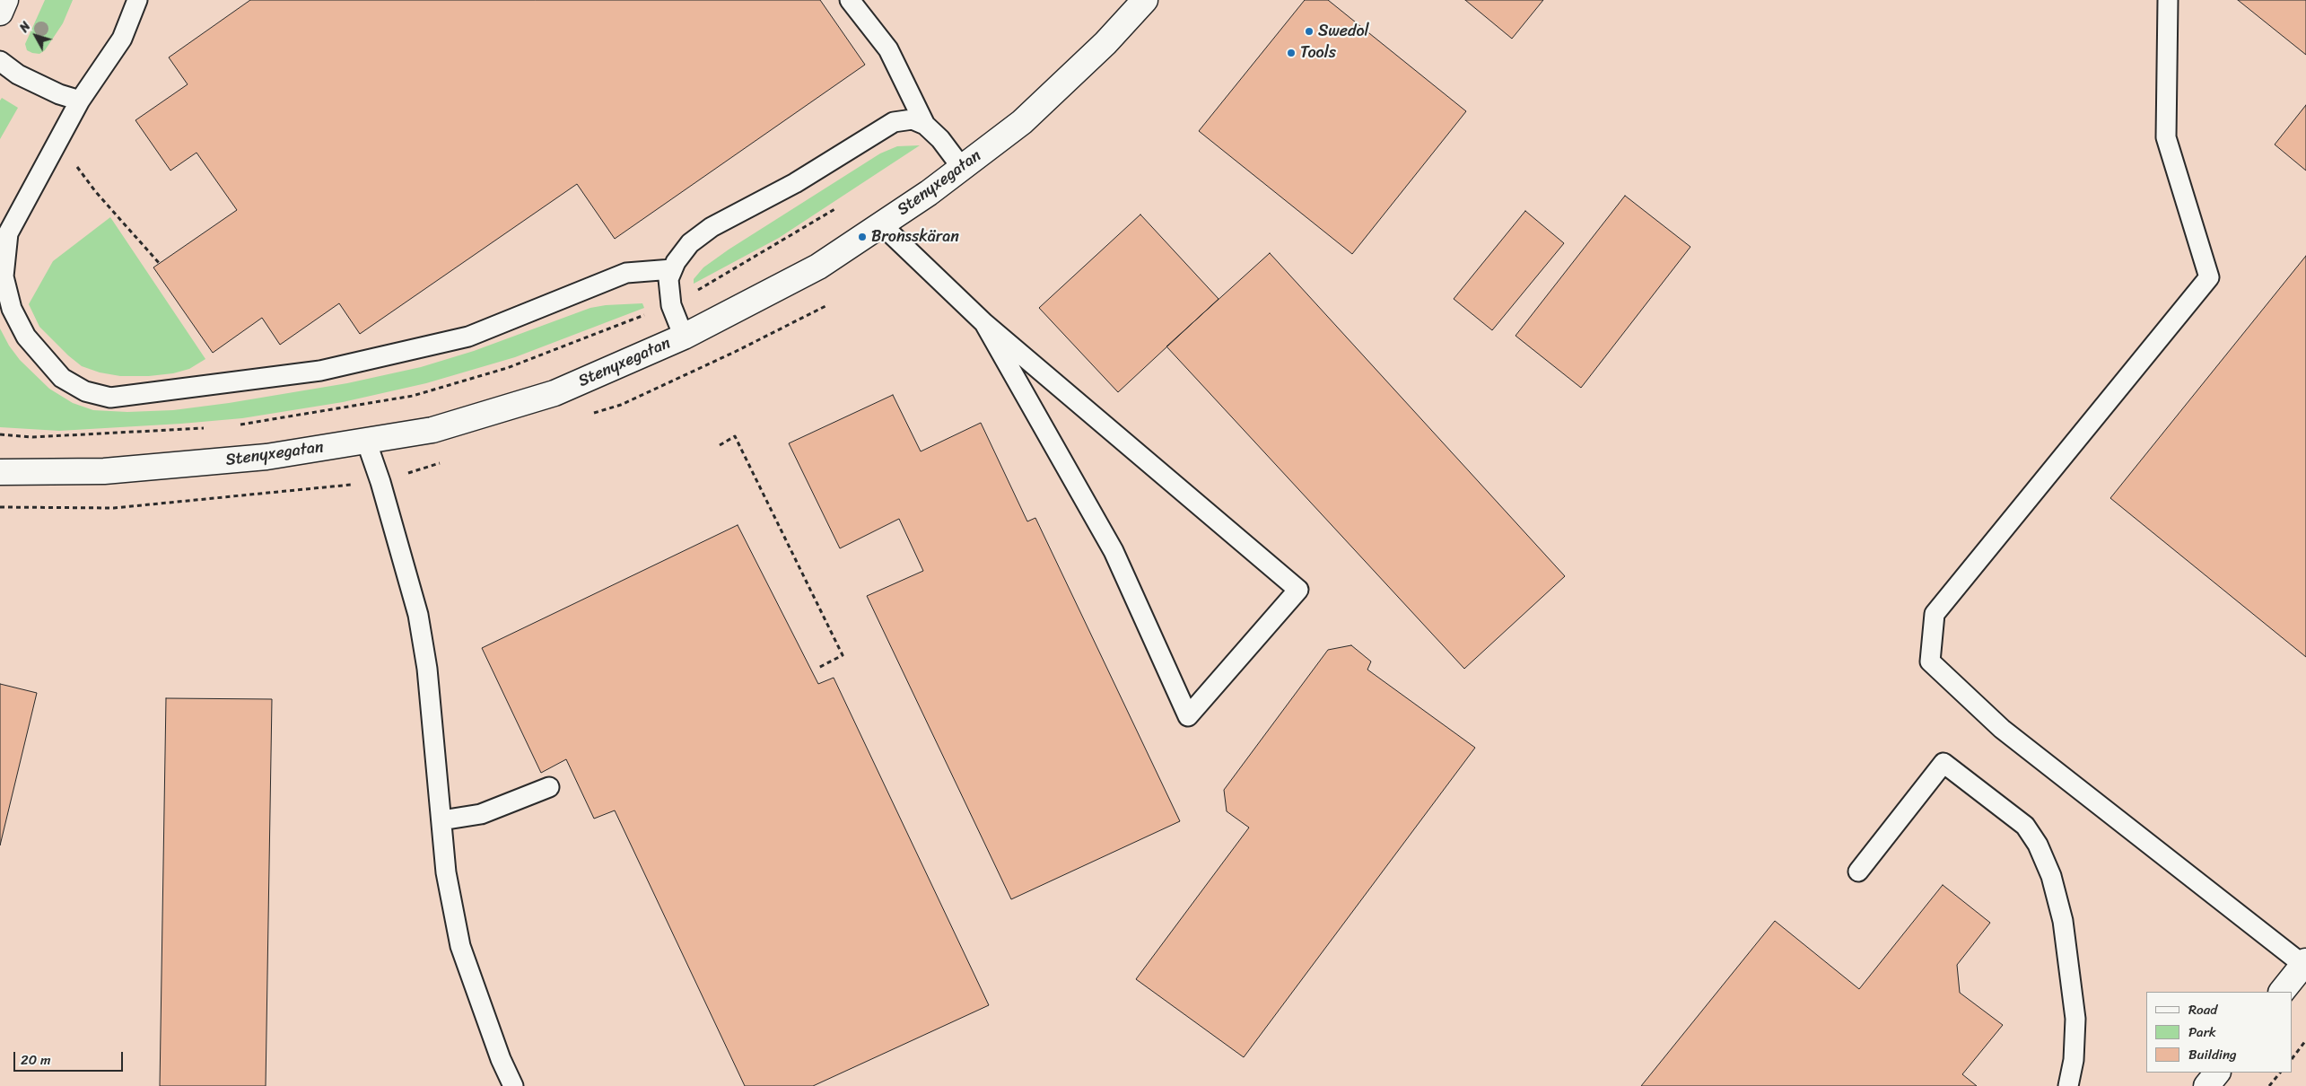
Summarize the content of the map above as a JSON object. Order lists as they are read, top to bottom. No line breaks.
{"streets":{"street":["Stenyxegatan"]},"places":["Swedol","Tools","Bronsskäran"],"legend":["Road","Park","Building"],"scale_bar":"20 m","north":"top left"}
